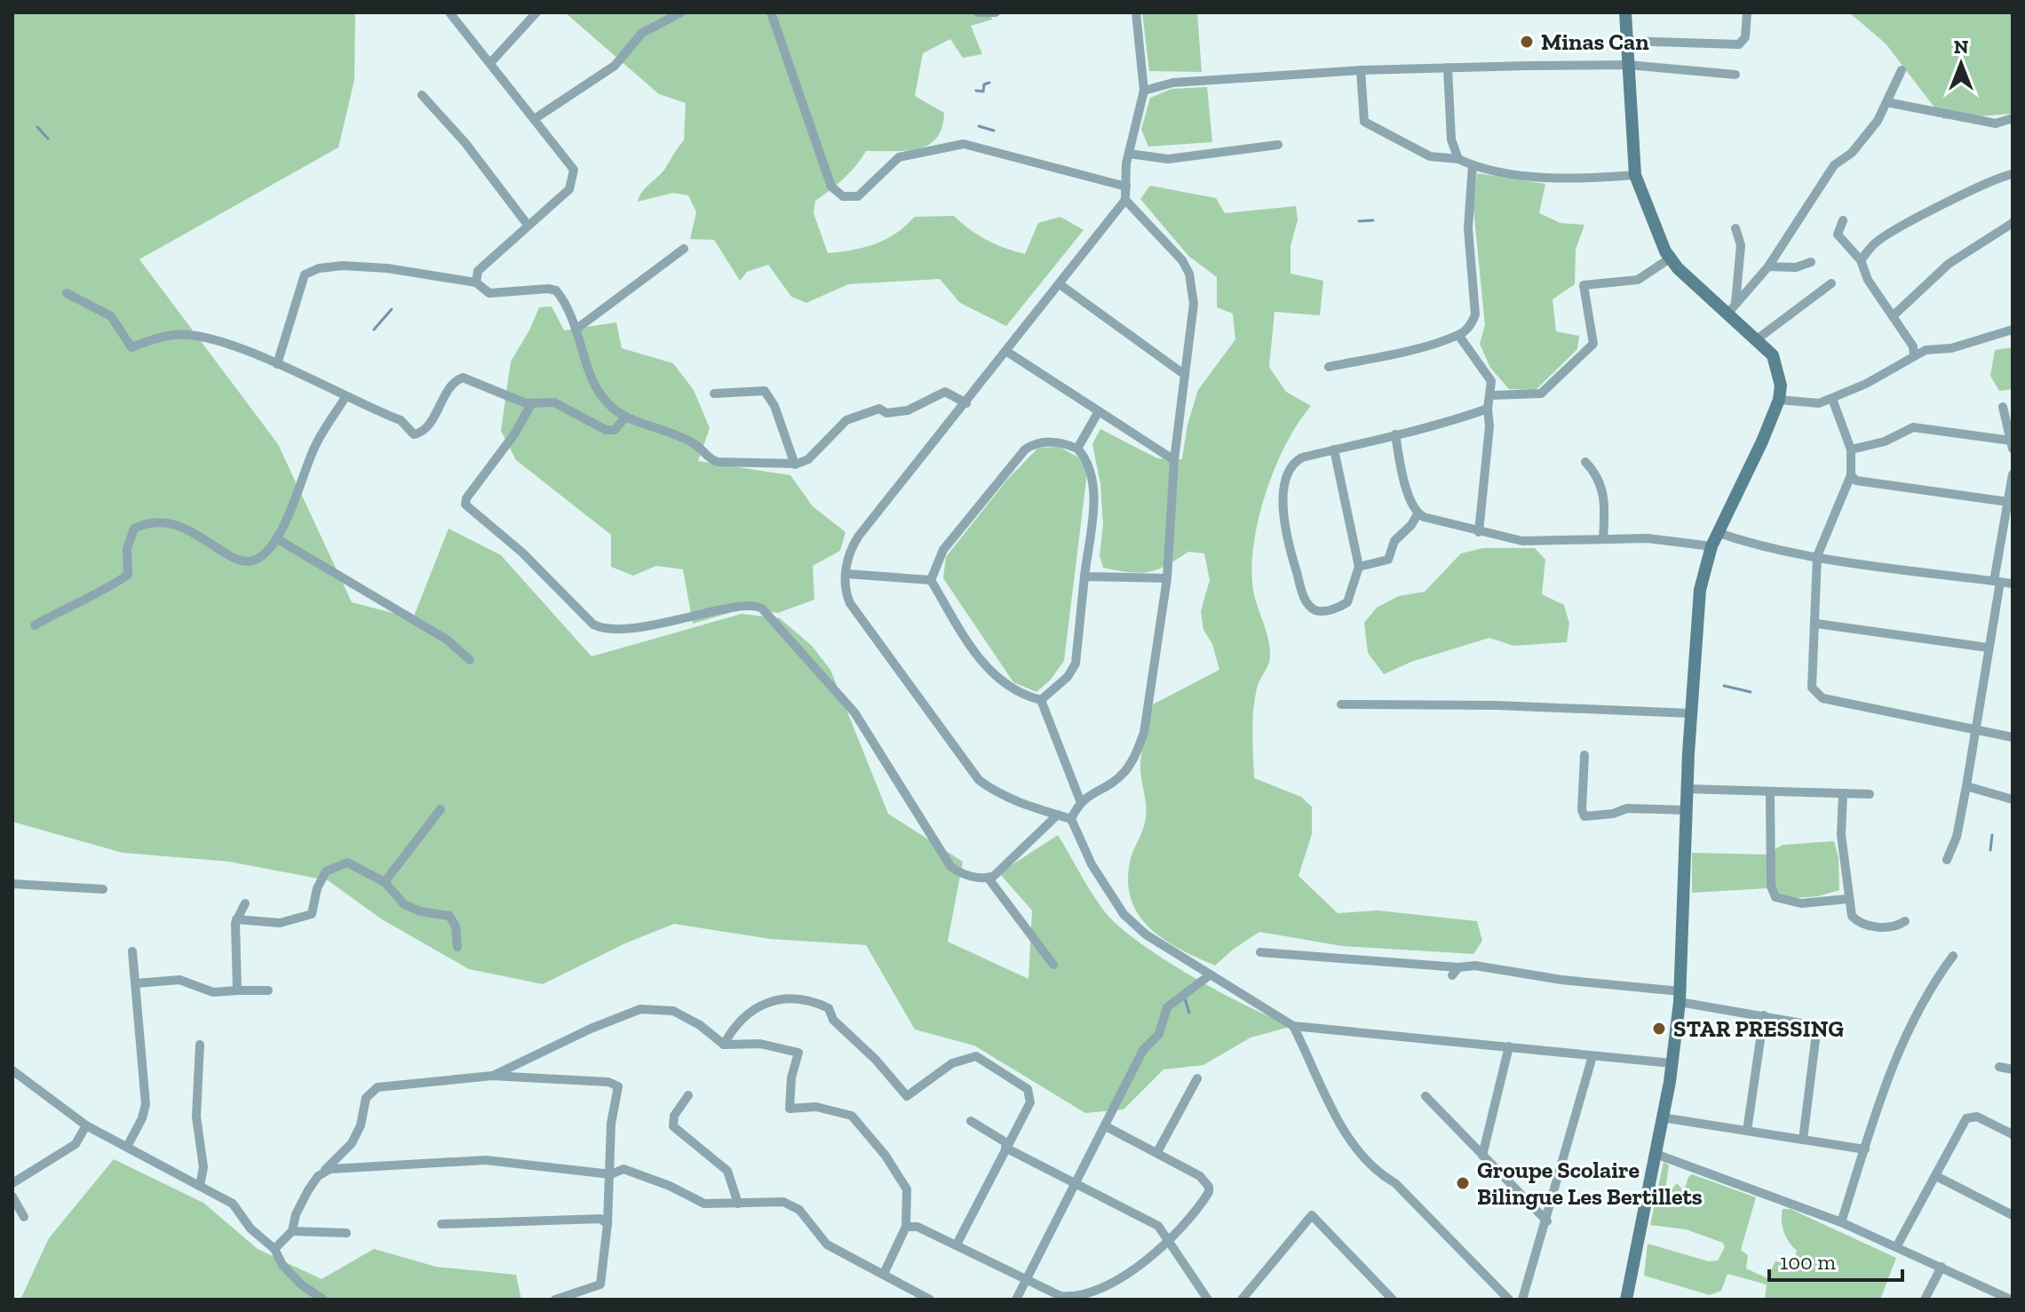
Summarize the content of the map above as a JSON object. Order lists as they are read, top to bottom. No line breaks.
{"places":["Minas Can","STAR PRESSING","Groupe Scolaire Bilingue Les Bertillets"],"scale_bar":"100 m","north":"top"}
